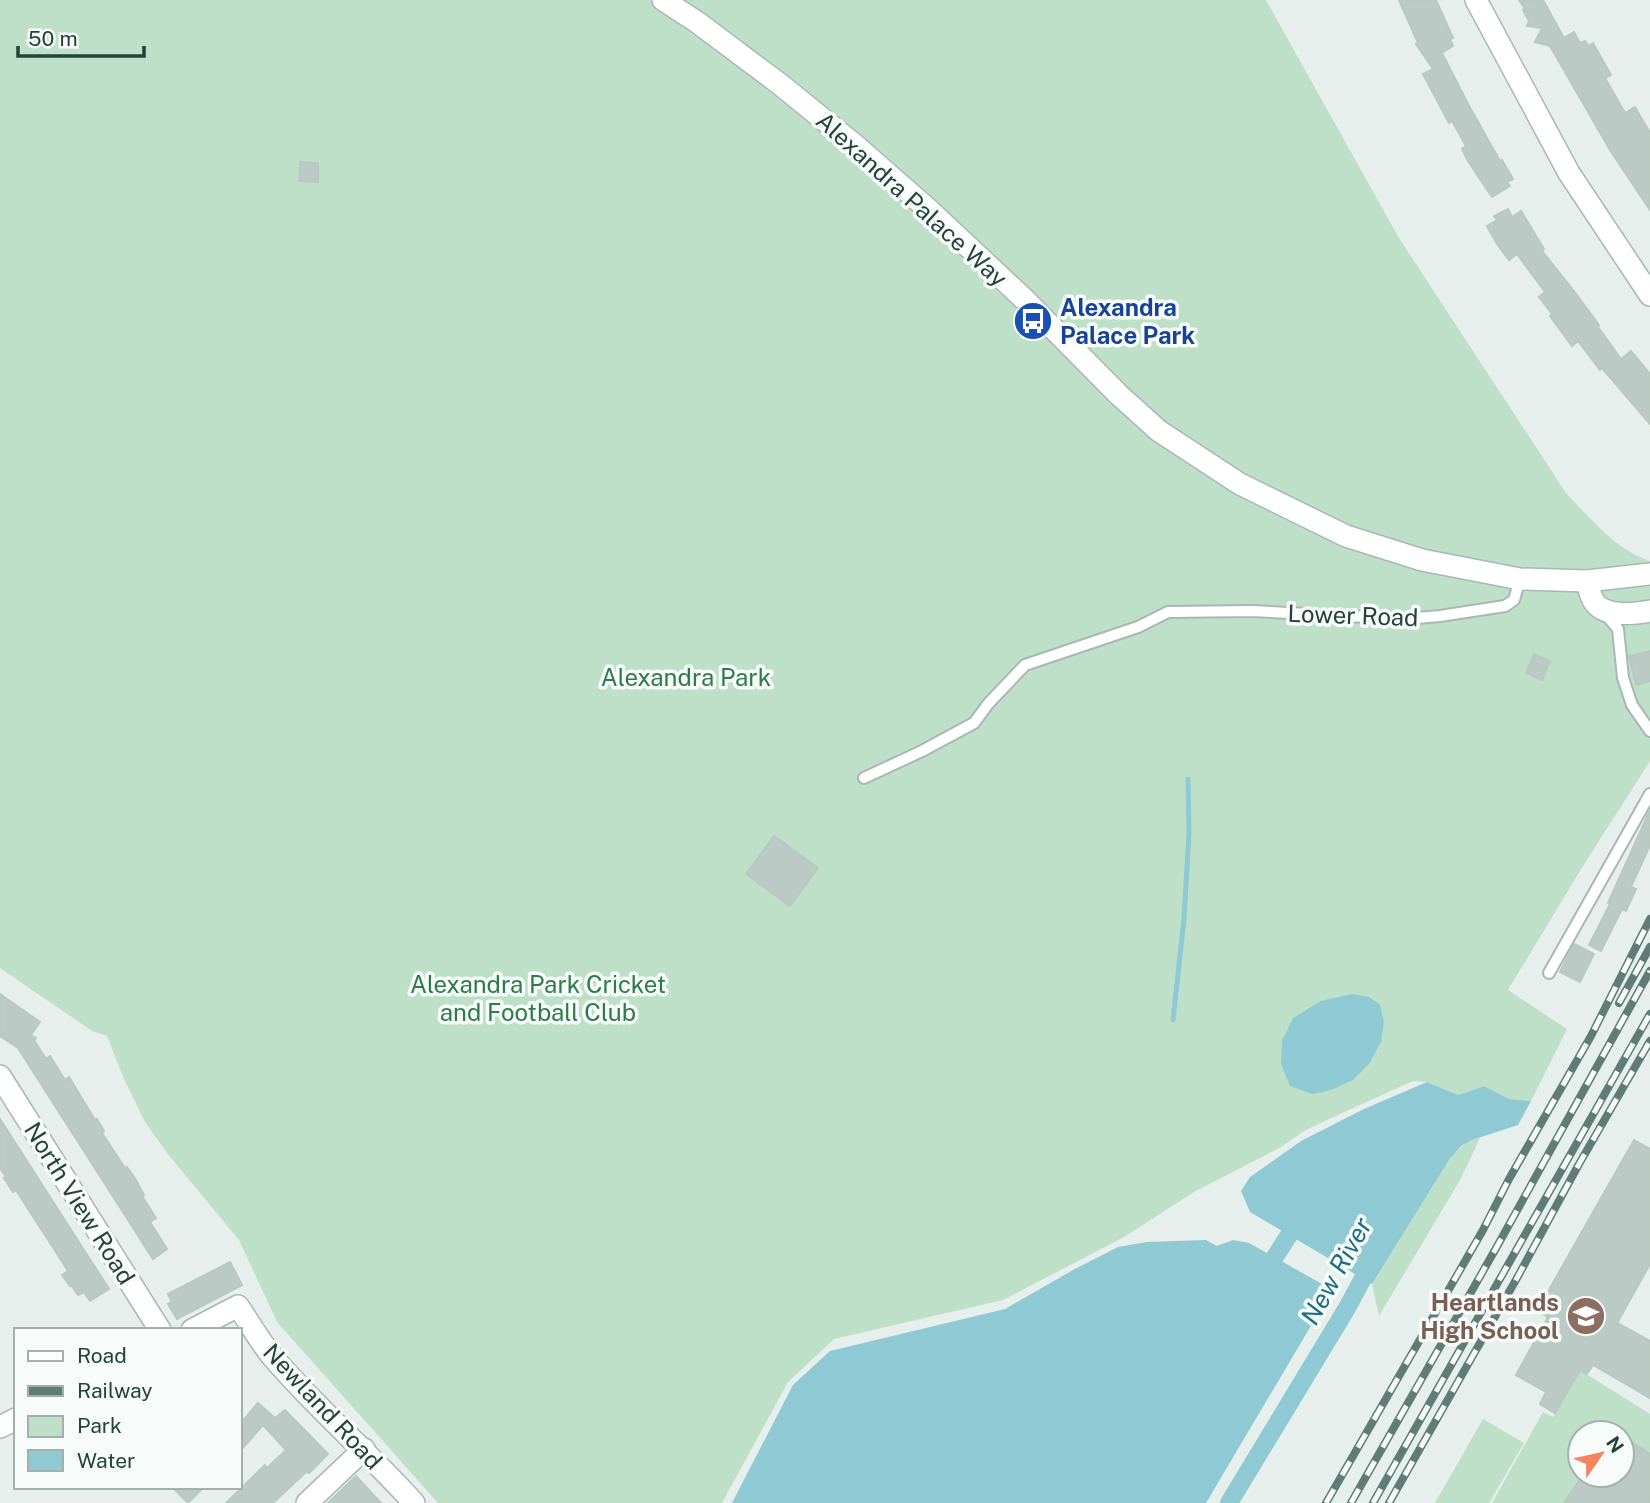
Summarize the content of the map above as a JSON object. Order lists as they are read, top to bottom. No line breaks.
{"streets":{"street":["Alexandra Palace Way","North View Road","Newland Road"],"lane":["Lower Road"]},"crossings":[["Alexandra Palace Way","Lower Road"]],"water":["New River"],"parks":["Alexandra Park","Alexandra Park Cricket and Football Club"],"places":{"bus stop":["Alexandra Palace Park"],"school or university":["Heartlands High School"]},"legend":["Road","Railway","Park","Water"],"scale_bar":"50 m","north":"top right"}
